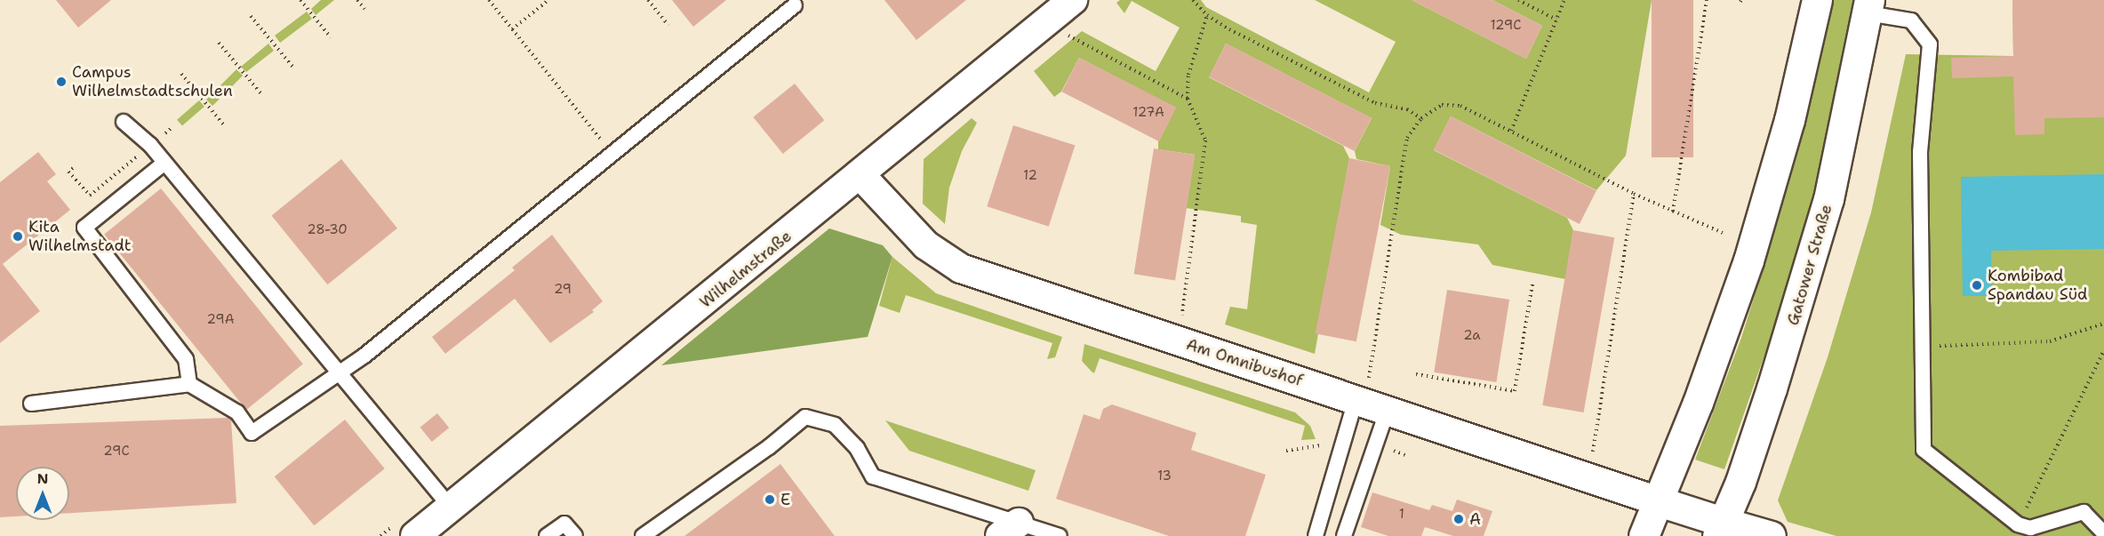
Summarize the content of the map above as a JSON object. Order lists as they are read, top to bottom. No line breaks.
{"streets":{"main road":["Gatower Straße"],"street":["Wilhelmstraße","Am Omnibushof"]},"crossings":[["Wilhelmstraße","Am Omnibushof"]],"places":["Campus Wilhelmstadtschulen","Kita Wilhelmstadt","Kombibad Spandau Süd","E","A"],"house_numbers":["129C","127A","12","28-30","29","29A","2a","29C","13","1"],"north":"top"}
